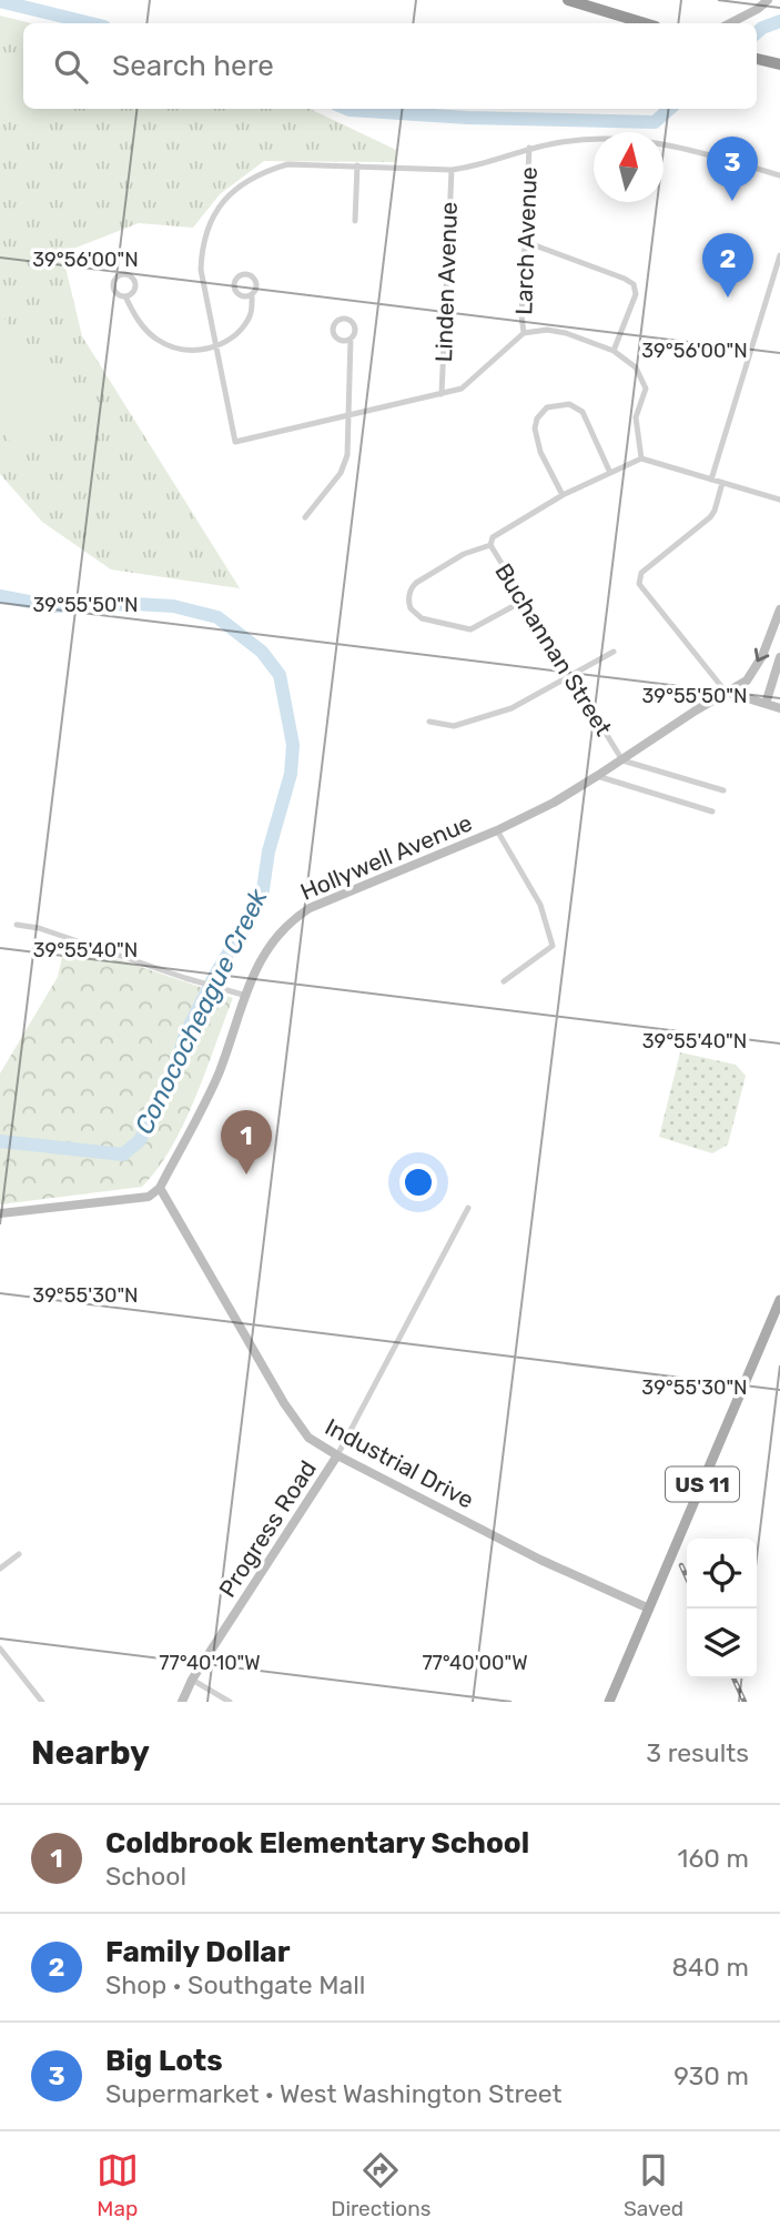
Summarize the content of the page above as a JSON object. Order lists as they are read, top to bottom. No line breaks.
{"streets":{"main road":["US 11"],"street":["Larch Avenue","Linden Avenue","Buchannan Street","Hollywell Avenue","Industrial Drive","Progress Road"]},"crossings":[["Buchannan Street","Hollywell Avenue"],["Hollywell Avenue","Industrial Drive"],["Industrial Drive","US 11"],["Industrial Drive","Progress Road"]],"water":["Conococheague Creek"],"north":"top","page":{"search":"Search here","pins":["3","2","1"],"heading":["Nearby","3 results"],"list":[{"mark":"1","name":"Coldbrook Elementary School","note":"School","value":"160 m"},{"mark":"2","name":"Family Dollar","note":"Shop · Southgate Mall","value":"840 m"},{"mark":"3","name":"Big Lots","note":"Supermarket · West Washington Street","value":"930 m"}],"nav":["Map","Directions","Saved"]},"coordinates":["39°56'00\"N","39°55'50\"N","39°55'40\"N","39°55'30\"N","77°40'10\"W","77°40'00\"W"]}
